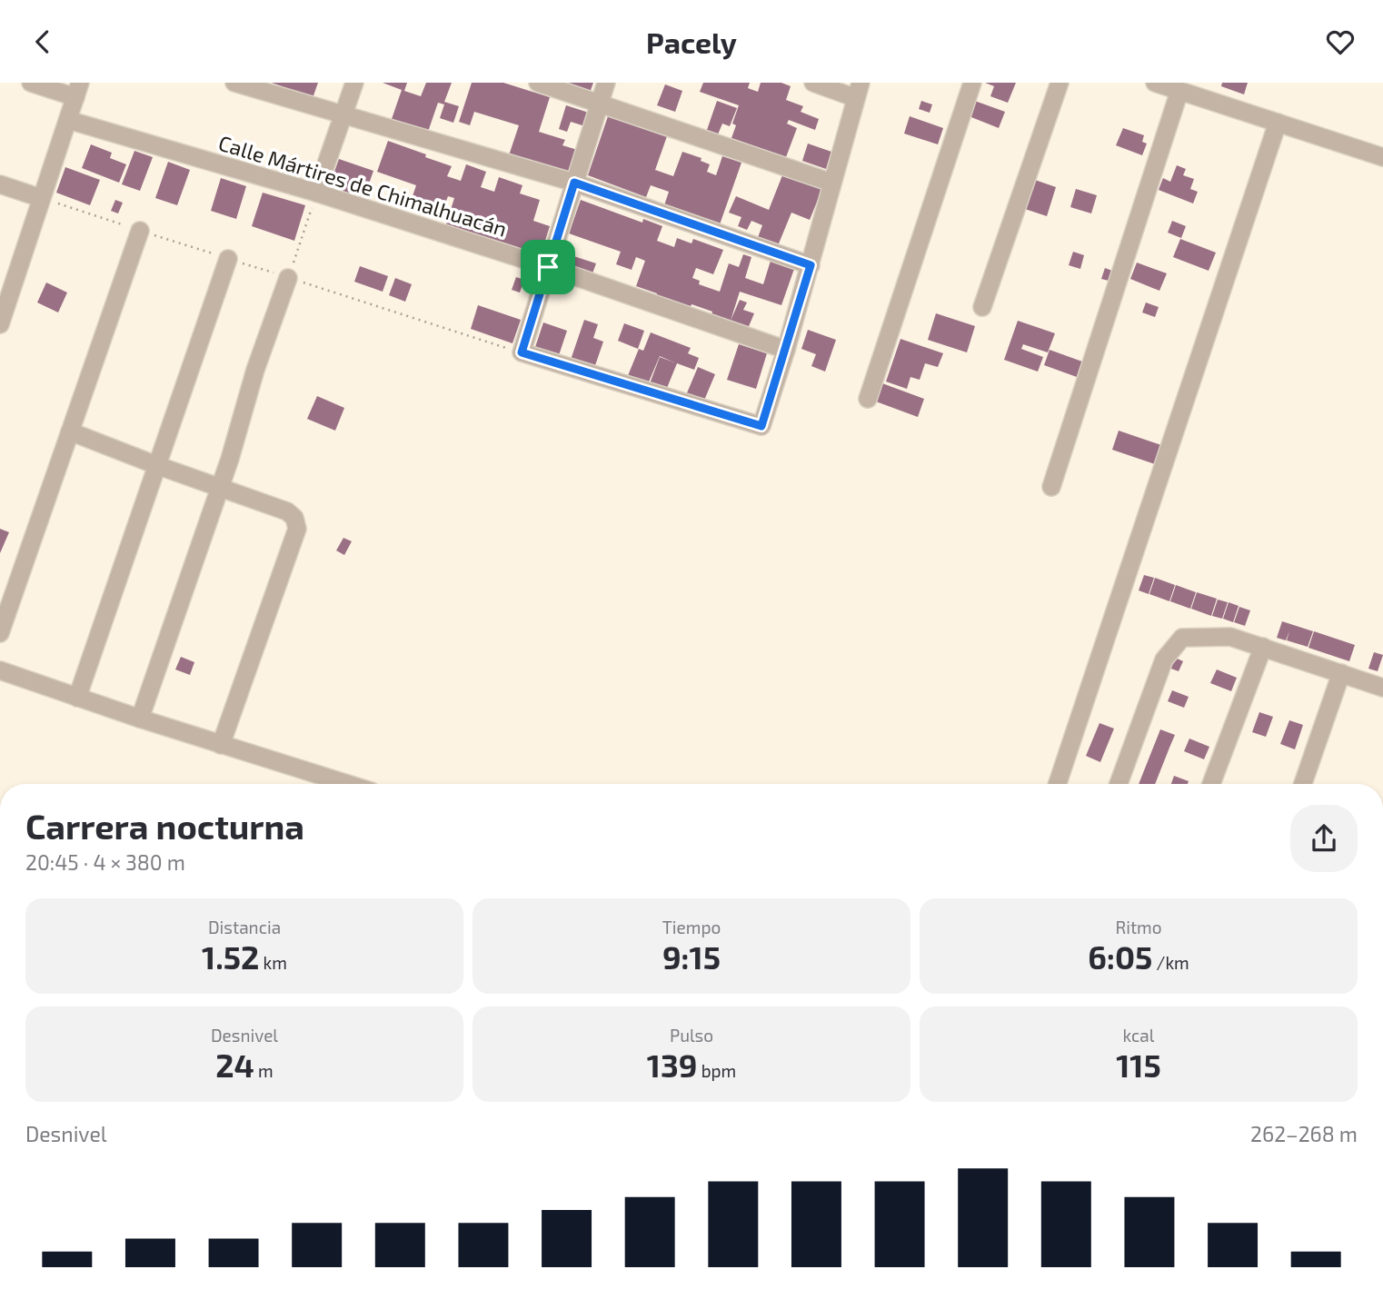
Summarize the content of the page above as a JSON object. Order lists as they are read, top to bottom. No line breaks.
{"streets":{"street":["Calle Mártires de Chimalhuacán"]},"page":{"header":"Pacely","heading":["Carrera nocturna","20:45 · 4 × 380 m"],"stats":[["Distancia","1.52 km"],["Tiempo","9:15"],["Ritmo","6:05 /km"],["Desnivel","24 m"],["Pulso","139 bpm"],["kcal","115"]],"chart":["Desnivel","262–268 m"]}}
